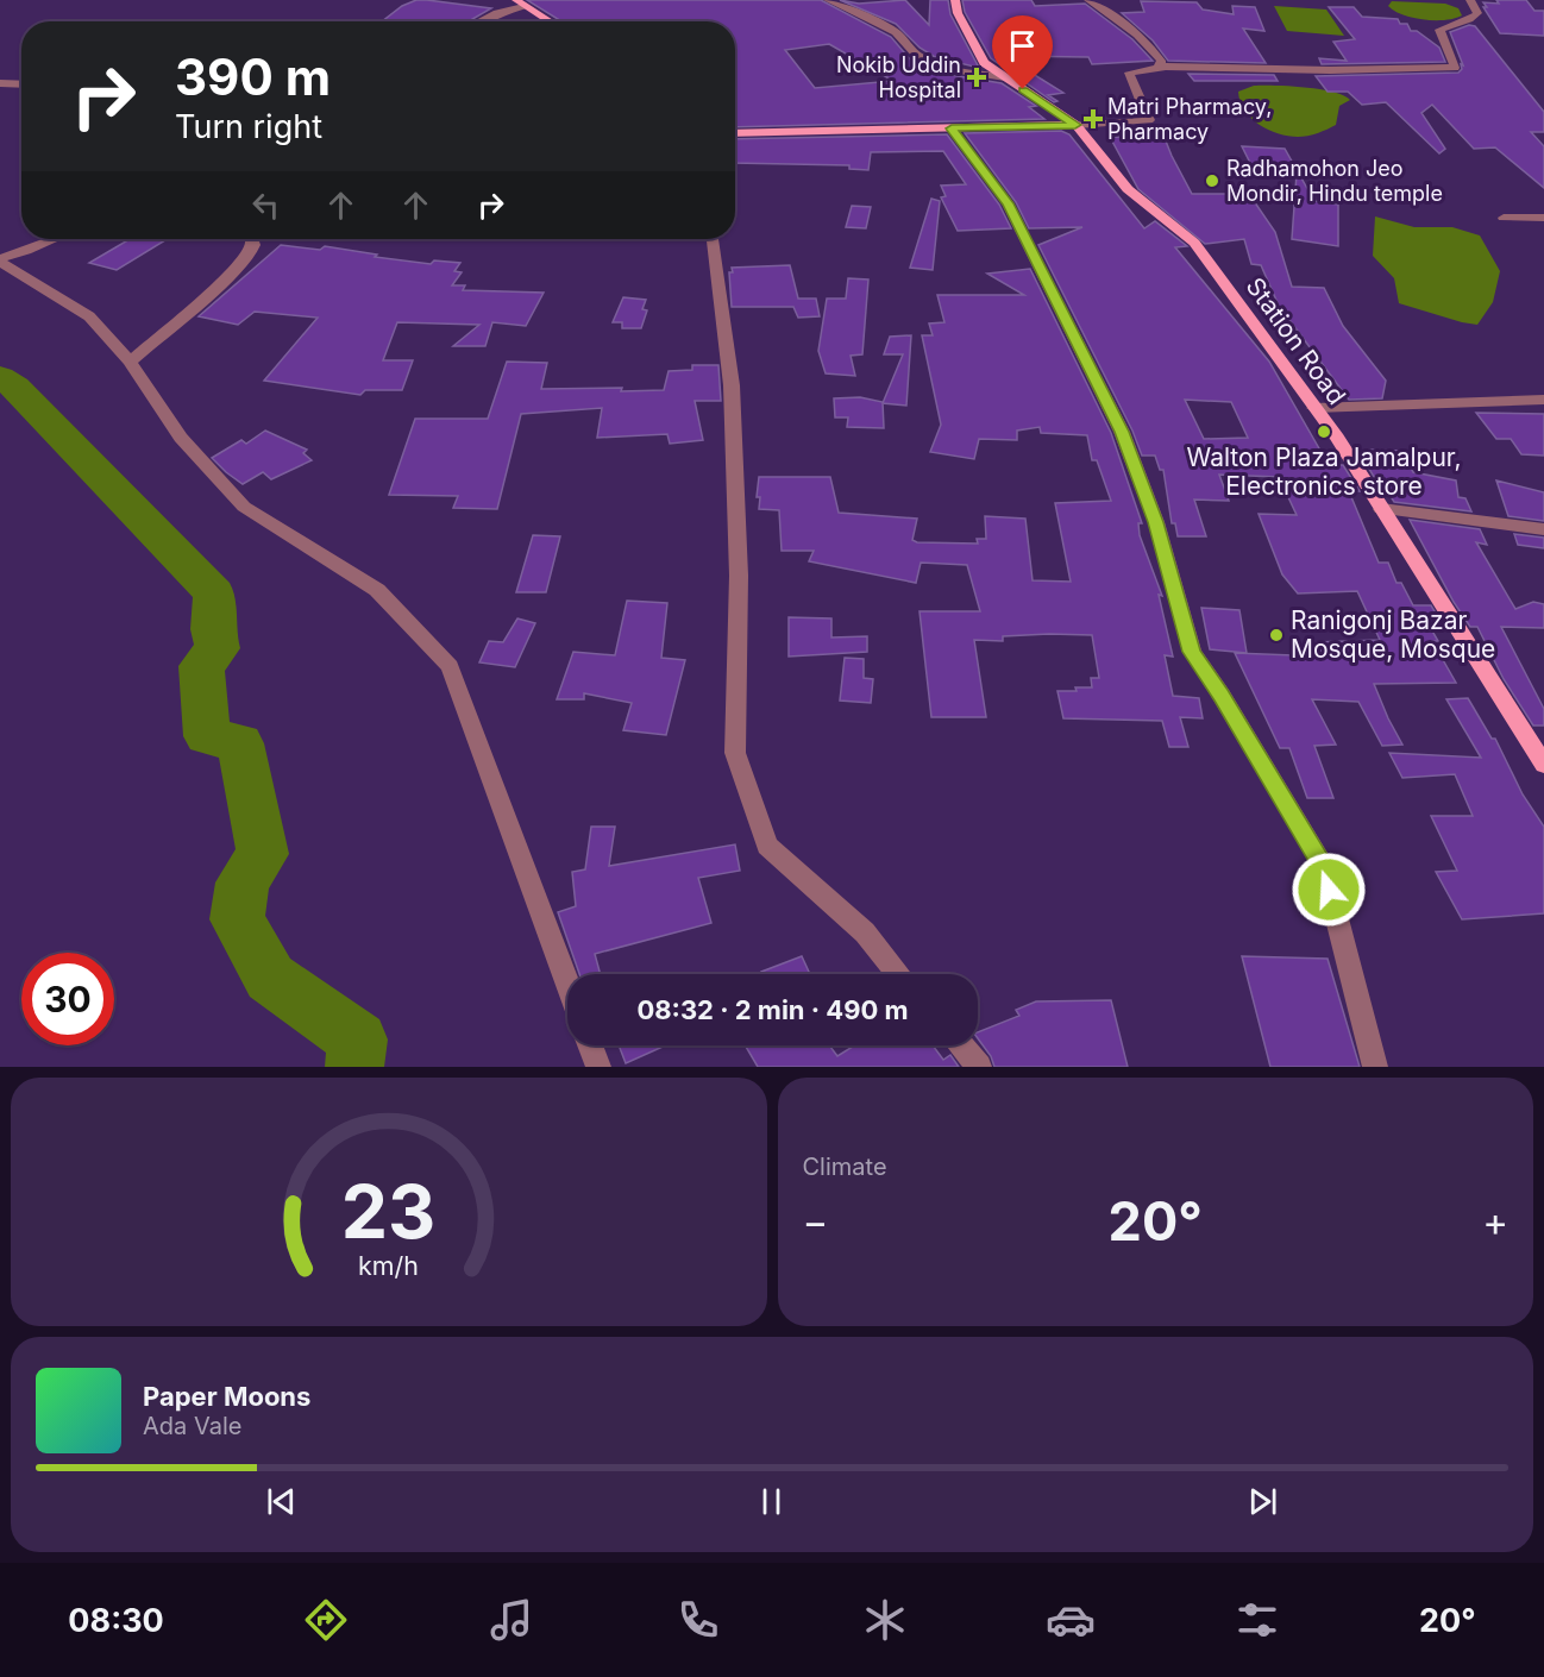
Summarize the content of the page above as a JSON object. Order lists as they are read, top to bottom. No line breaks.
{"streets":{"main road":["Station Road"]},"places":{"health":["Nokib Uddin Hospital","Matri Pharmacy, Pharmacy"],"other":["Radhamohon Jeo Mondir, Hindu temple","Walton Plaza Jamalpur, Electronics store","Ranigonj Bazar Mosque, Mosque"]},"page":{"turn":["390 m","Turn right"],"limit":"30","trip":"08:32 · 2 min · 490 m","tile":"Climate","heat":["−","20°","+"],"song":["Paper Moons","Ada Vale"],"tabs":["08:30","20°"],"gauge":["23","km/h"]}}
